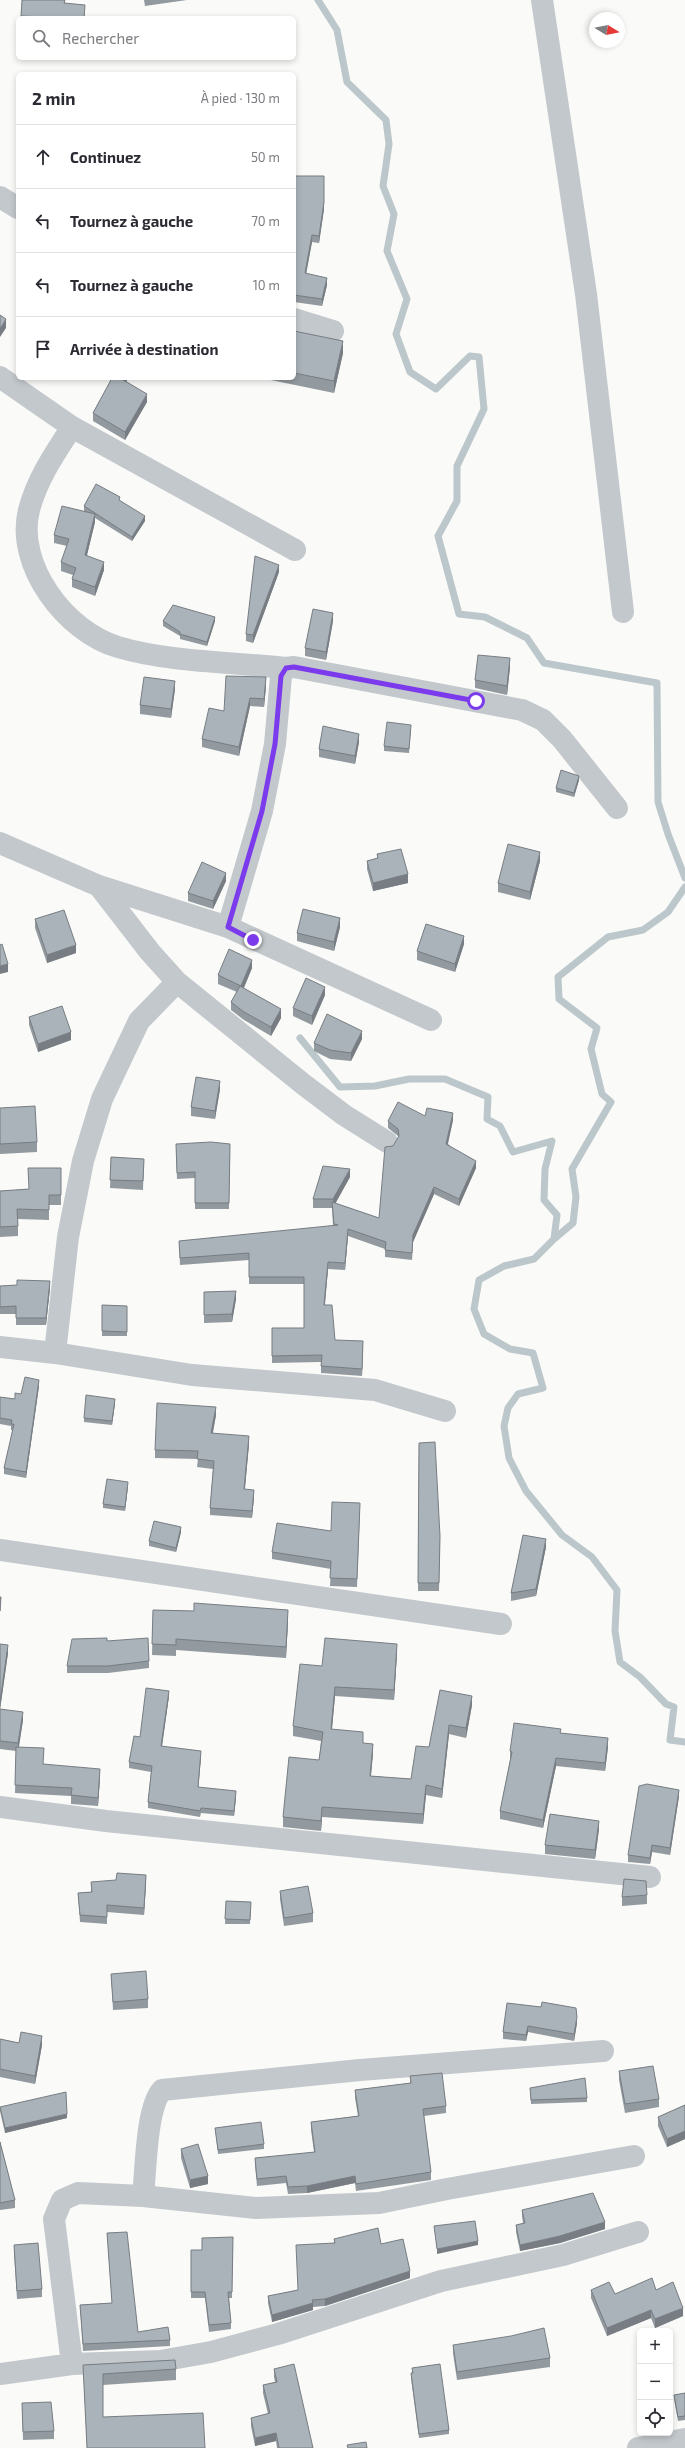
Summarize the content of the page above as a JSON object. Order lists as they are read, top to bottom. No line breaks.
{"north":"right","page":{"search":"Rechercher","heading":["2 min","À pied · 130 m"],"list":[["Continuez","50 m"],["Tournez à gauche","70 m"],["Tournez à gauche","10 m"],"Arrivée à destination"],"map_buttons":["+","−"]}}
